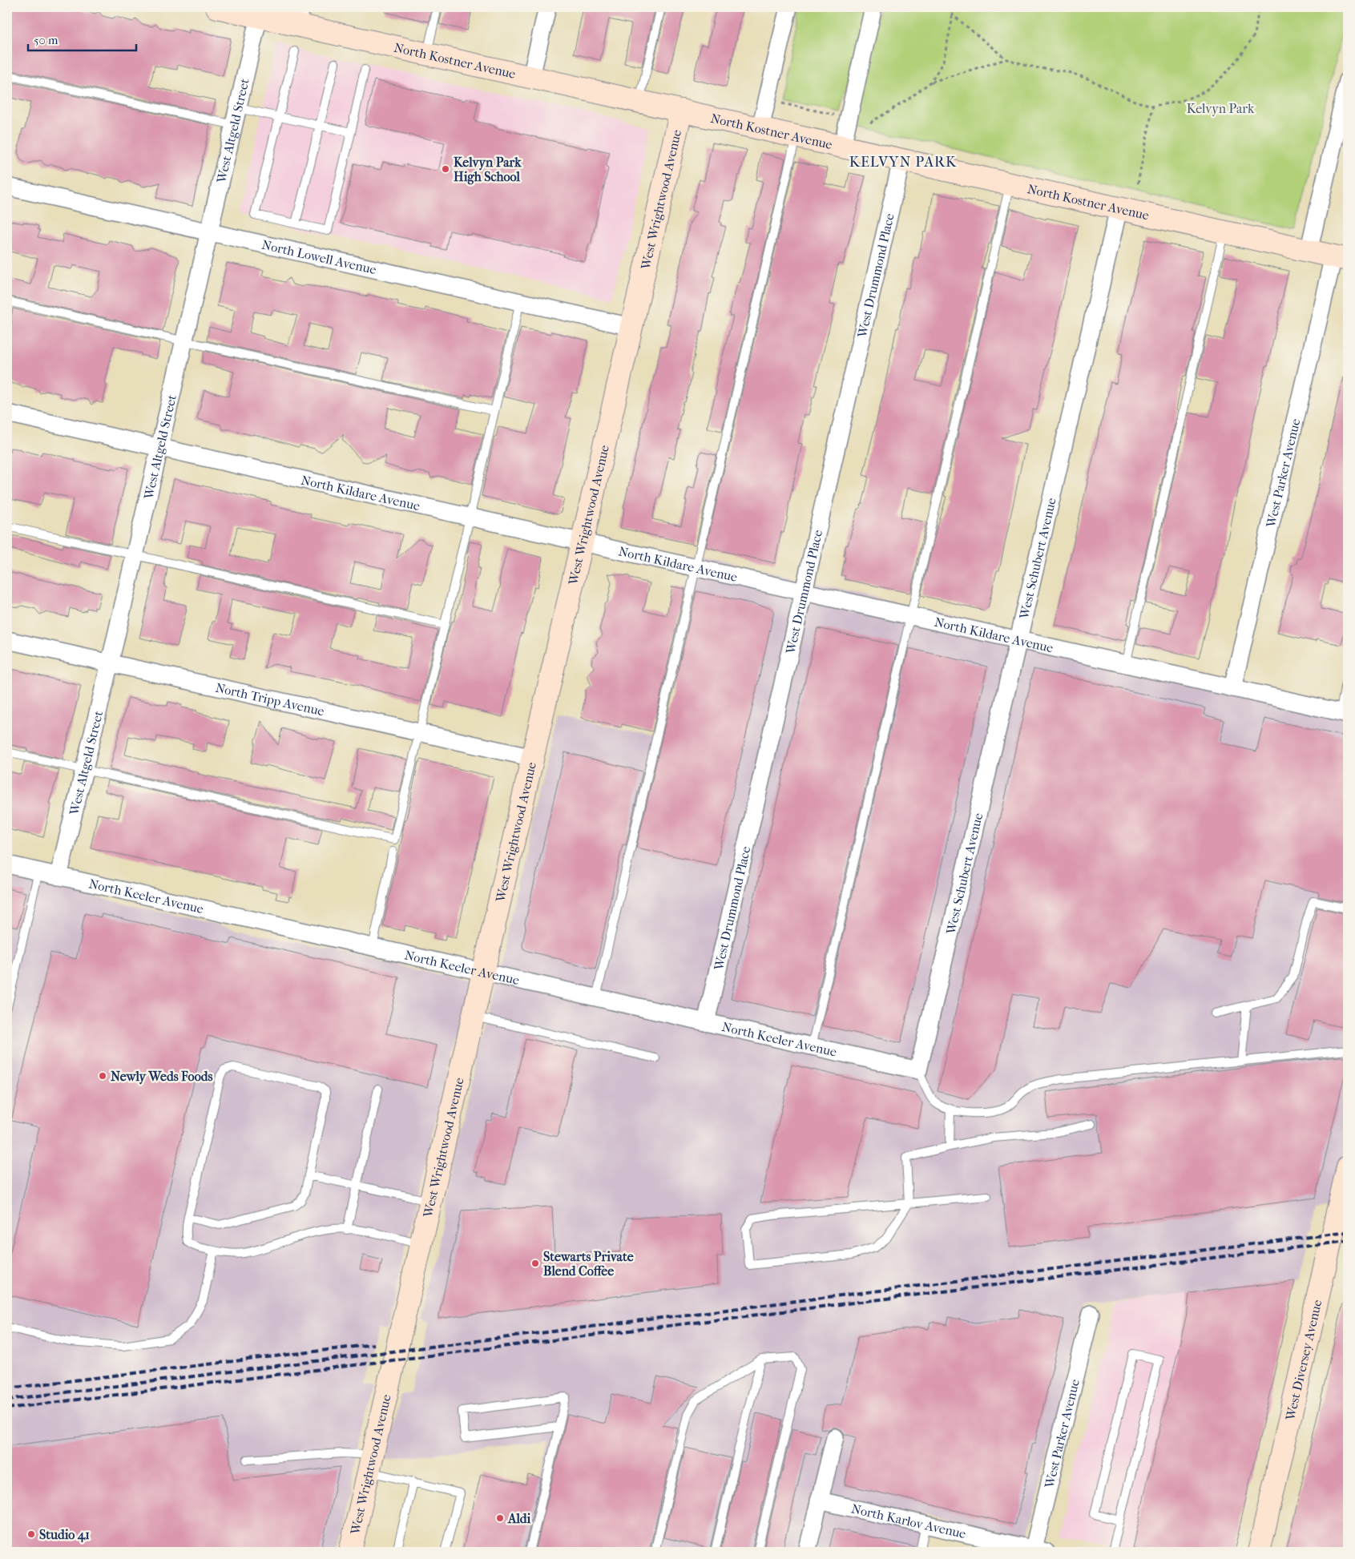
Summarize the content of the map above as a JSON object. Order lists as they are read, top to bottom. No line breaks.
{"streets":{"street":["North Kostner Avenue","West Altgeld Street","West Wrightwood Avenue","North Lowell Avenue","West Drummond Place","West Parker Avenue","North Kildare Avenue","West Schubert Avenue","North Tripp Avenue","North Keeler Avenue","West Diversey Avenue","North Karlov Avenue"]},"crossings":[["North Kostner Avenue","West Altgeld Street"],["North Kostner Avenue","West Wrightwood Avenue"],["North Kostner Avenue","West Drummond Place"],["North Kostner Avenue","West Parker Avenue"],["North Kostner Avenue","West Schubert Avenue"],["West Altgeld Street","North Lowell Avenue"],["West Altgeld Street","North Kildare Avenue"],["West Altgeld Street","North Tripp Avenue"],["West Altgeld Street","North Keeler Avenue"],["West Wrightwood Avenue","North Lowell Avenue"],["West Wrightwood Avenue","North Kildare Avenue"],["West Wrightwood Avenue","North Tripp Avenue"],["West Wrightwood Avenue","North Keeler Avenue"],["West Drummond Place","North Kildare Avenue"],["West Drummond Place","North Keeler Avenue"],["West Parker Avenue","North Kildare Avenue"],["West Parker Avenue","North Karlov Avenue"],["North Kildare Avenue","West Schubert Avenue"],["West Schubert Avenue","North Keeler Avenue"]],"districts":["KELVYN PARK"],"parks":["Kelvyn Park"],"places":["Kelvyn Park High School","Newly Weds Foods","Stewarts Private Blend Coffee","Aldi","Studio 41"],"scale_bar":"50 m"}
